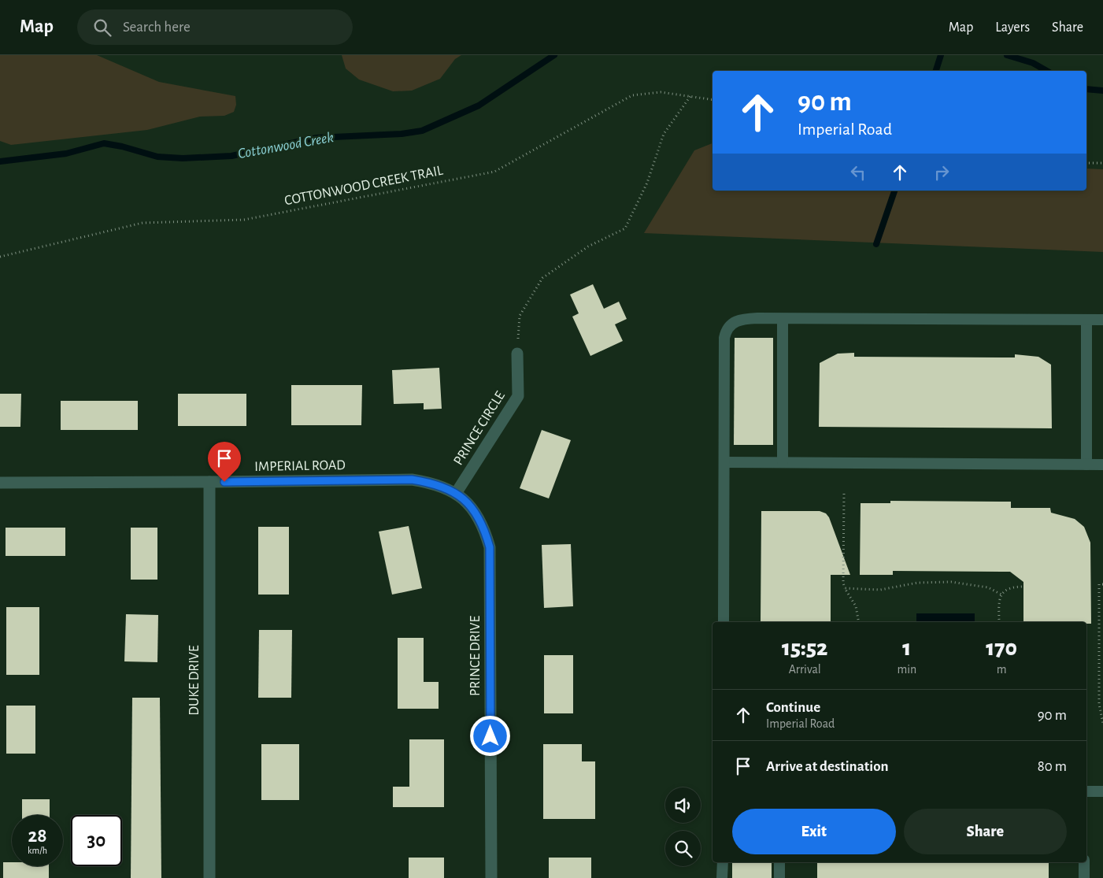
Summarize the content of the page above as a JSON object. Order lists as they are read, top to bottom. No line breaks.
{"streets":{"street":["PRINCE CIRCLE","IMPERIAL ROAD","PRINCE DRIVE","DUKE DRIVE"],"path":["COTTONWOOD CREEK TRAIL"]},"crossings":[["PRINCE CIRCLE","IMPERIAL ROAD"],["PRINCE CIRCLE","PRINCE DRIVE"],["IMPERIAL ROAD","PRINCE DRIVE"],["IMPERIAL ROAD","DUKE DRIVE"]],"water":["Cottonwood Creek"],"page":{"header":"Map","search":"Search here","nav":["Map","Layers","Share"],"turn":["90 m","Imperial Road"],"eta":["15:52","Arrival","1","min","170","m"],"list":[{"name":"Continue","note":"Imperial Road","value":"90 m"},{"name":"Arrive at destination","value":"80 m"}],"buttons":["Exit","Share"],"speed":"28 km/h","limit":"30"}}
